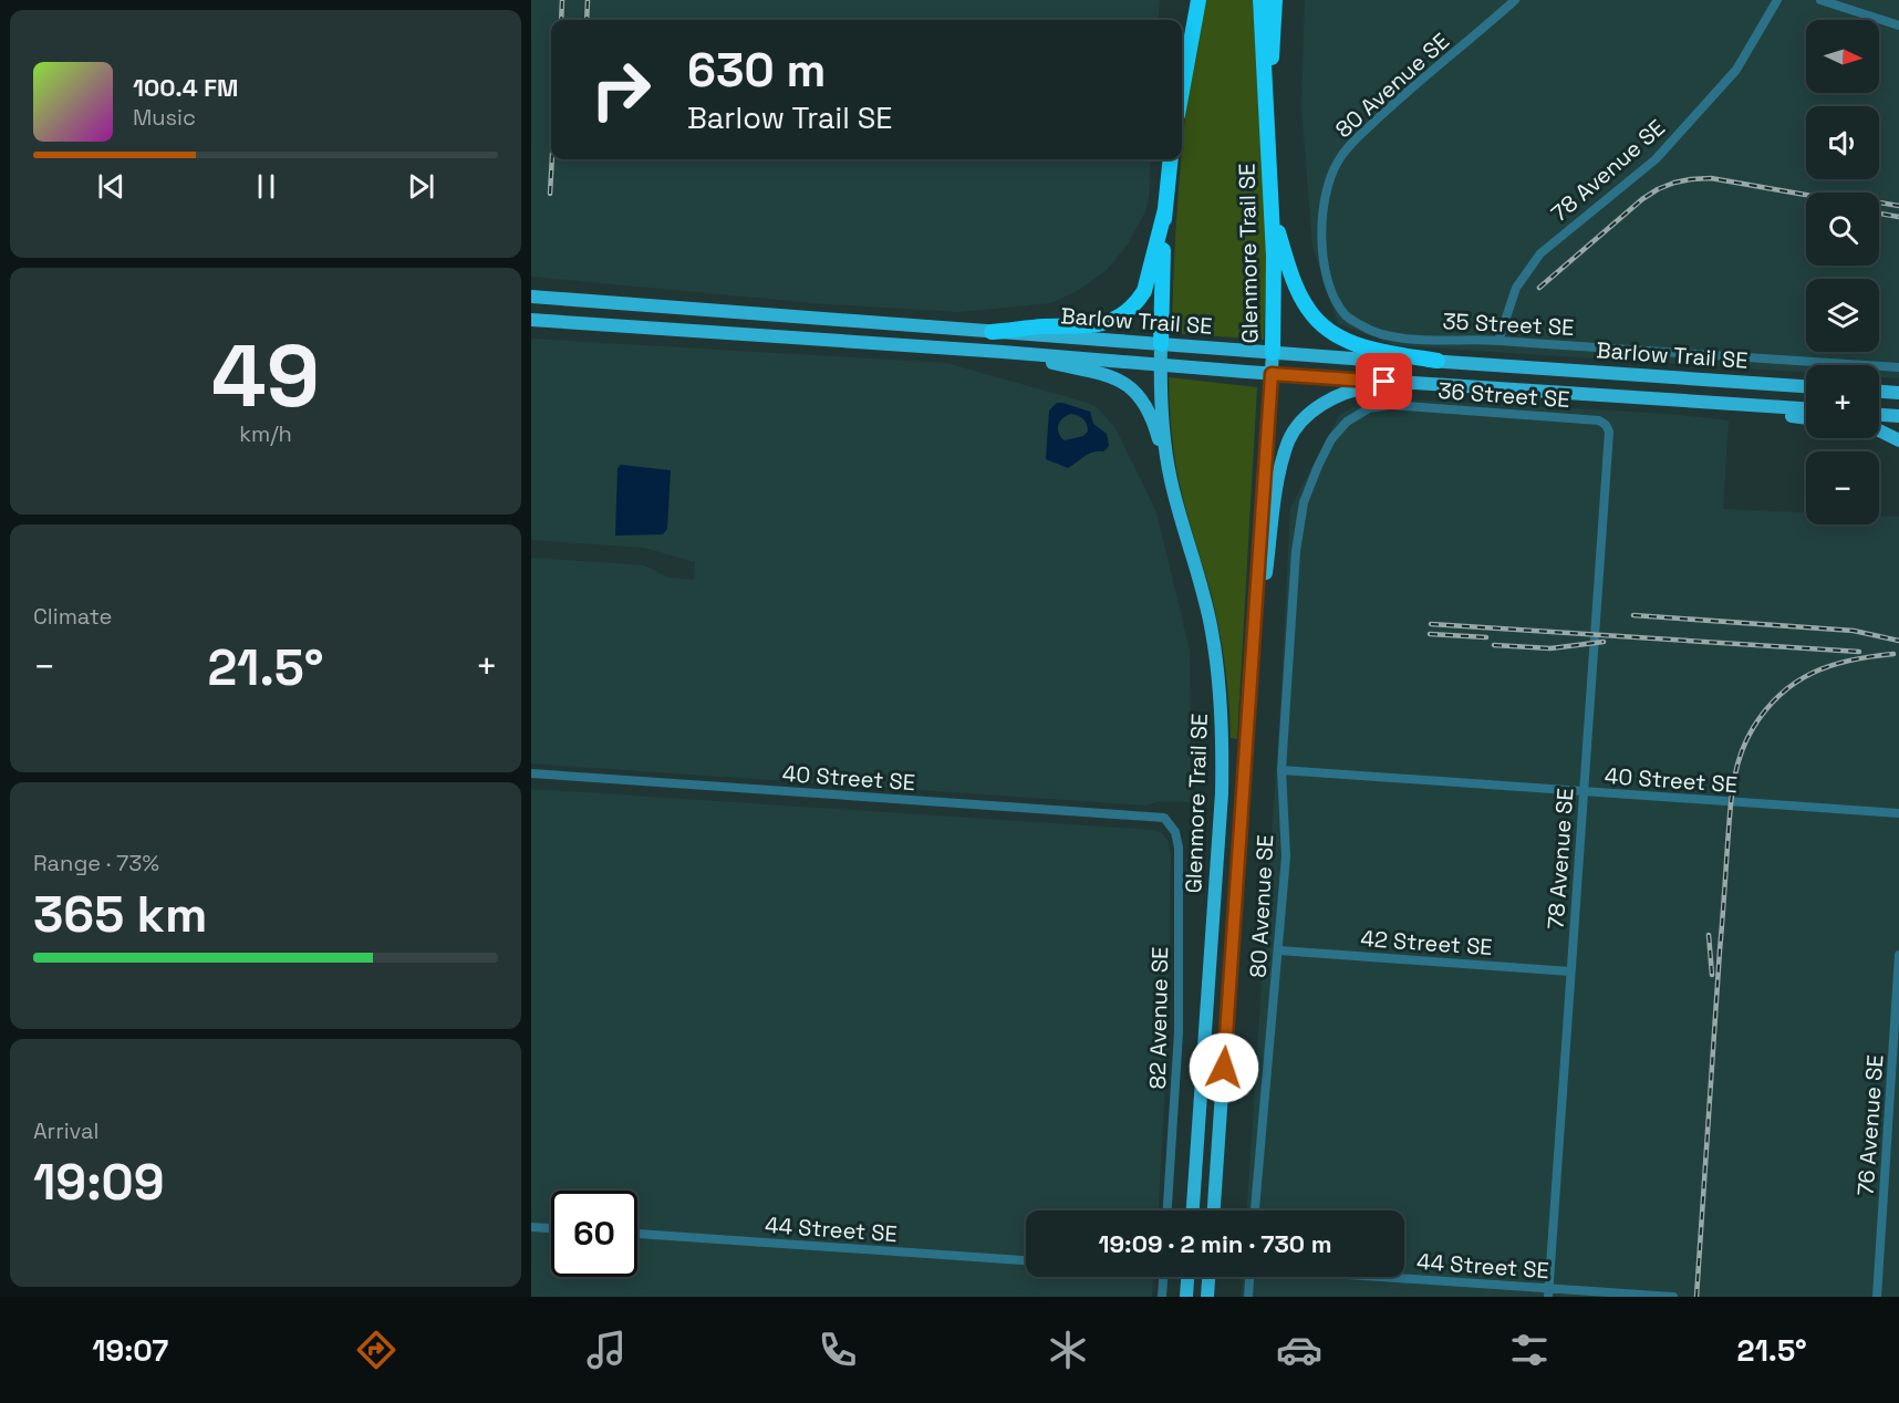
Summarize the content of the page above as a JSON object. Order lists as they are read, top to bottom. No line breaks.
{"streets":{"highway":["Glenmore Trail SE"],"main road":["Barlow Trail SE"],"street":["80 Avenue SE","78 Avenue SE","35 Street SE","36 Street SE","40 Street SE","42 Street SE","82 Avenue SE","76 Avenue SE","44 Street SE"]},"crossings":[["80 Avenue SE","35 Street SE"],["80 Avenue SE","36 Street SE"],["80 Avenue SE","40 Street SE"],["80 Avenue SE","42 Street SE"],["78 Avenue SE","35 Street SE"],["78 Avenue SE","36 Street SE"],["78 Avenue SE","40 Street SE"],["78 Avenue SE","42 Street SE"],["78 Avenue SE","44 Street SE"],["Glenmore Trail SE","Barlow Trail SE"],["40 Street SE","82 Avenue SE"]],"north":"right","page":{"map_buttons":["+","−"],"turn":["630 m","Barlow Trail SE"],"song":["100.4 FM","Music"],"tile":[["49","km/h"],"Climate",["Range · 73%","365 km"],["Arrival","19:09"]],"heat":["−","21.5°","+"],"limit":"60","trip":"19:09 · 2 min · 730 m","tabs":["19:07","21.5°"]}}
